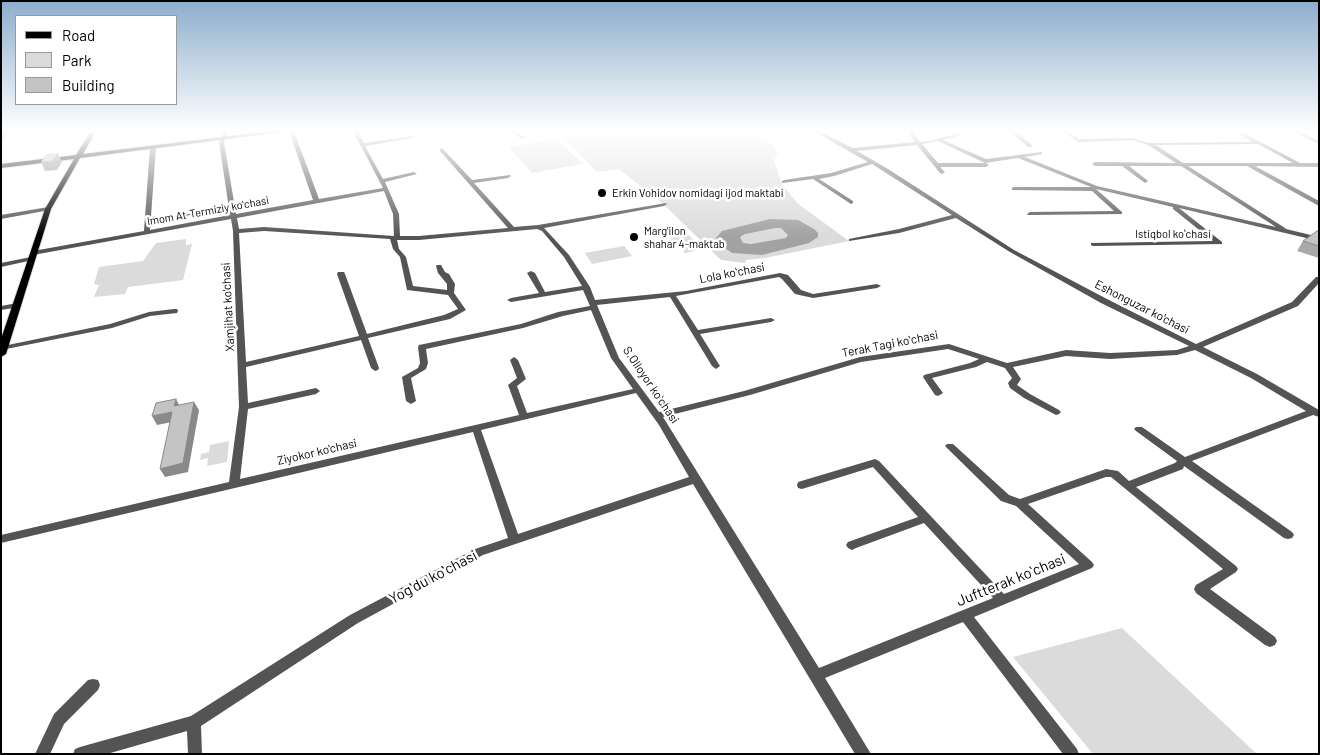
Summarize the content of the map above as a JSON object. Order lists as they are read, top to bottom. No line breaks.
{"streets":{"street":["Imom At-Termiziy koʻchasi","Istiqbol koʻchasi","Lola koʻchasi","Xamjihat ko'chasi","Eshonguzar ko'chasi","Terak Tagi koʻchasi","S.Olloyor koʻchasi","Ziyokor ko'chasi","Yogʻdu koʻchasi","Juftterak koʻchasi"]},"crossings":[["Imom At-Termiziy koʻchasi","Xamjihat ko'chasi"],["Lola koʻchasi","S.Olloyor koʻchasi"],["Xamjihat ko'chasi","Ziyokor ko'chasi"],["Eshonguzar ko'chasi","Terak Tagi koʻchasi"],["Terak Tagi koʻchasi","S.Olloyor koʻchasi"],["S.Olloyor koʻchasi","Ziyokor ko'chasi"],["S.Olloyor koʻchasi","Yogʻdu koʻchasi"],["S.Olloyor koʻchasi","Juftterak koʻchasi"]],"places":["Erkin Vohidov nomidagi ijod maktabi","Marg'ilon shahar 4-maktab"],"legend":["Road","Park","Building"]}
